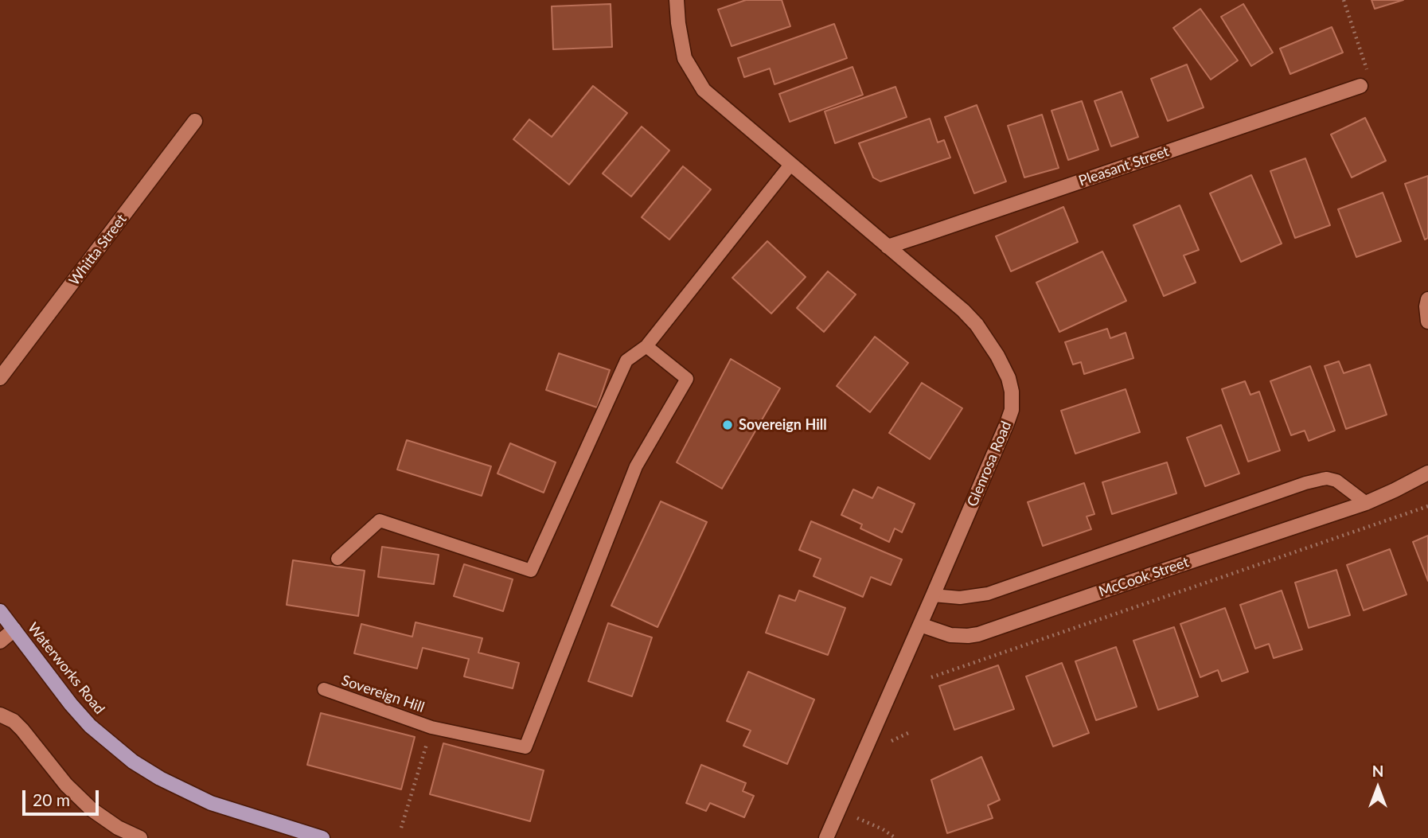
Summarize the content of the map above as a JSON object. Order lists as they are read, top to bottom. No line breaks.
{"streets":{"main road":["Waterworks Road"],"street":["Pleasant Street","Whitta Street","Glenrosa Road","McCook Street"],"lane":["Sovereign Hill"]},"crossings":[["Pleasant Street","Glenrosa Road"],["Glenrosa Road","McCook Street"]],"places":["Sovereign Hill"],"scale_bar":"20 m","north":"top"}
